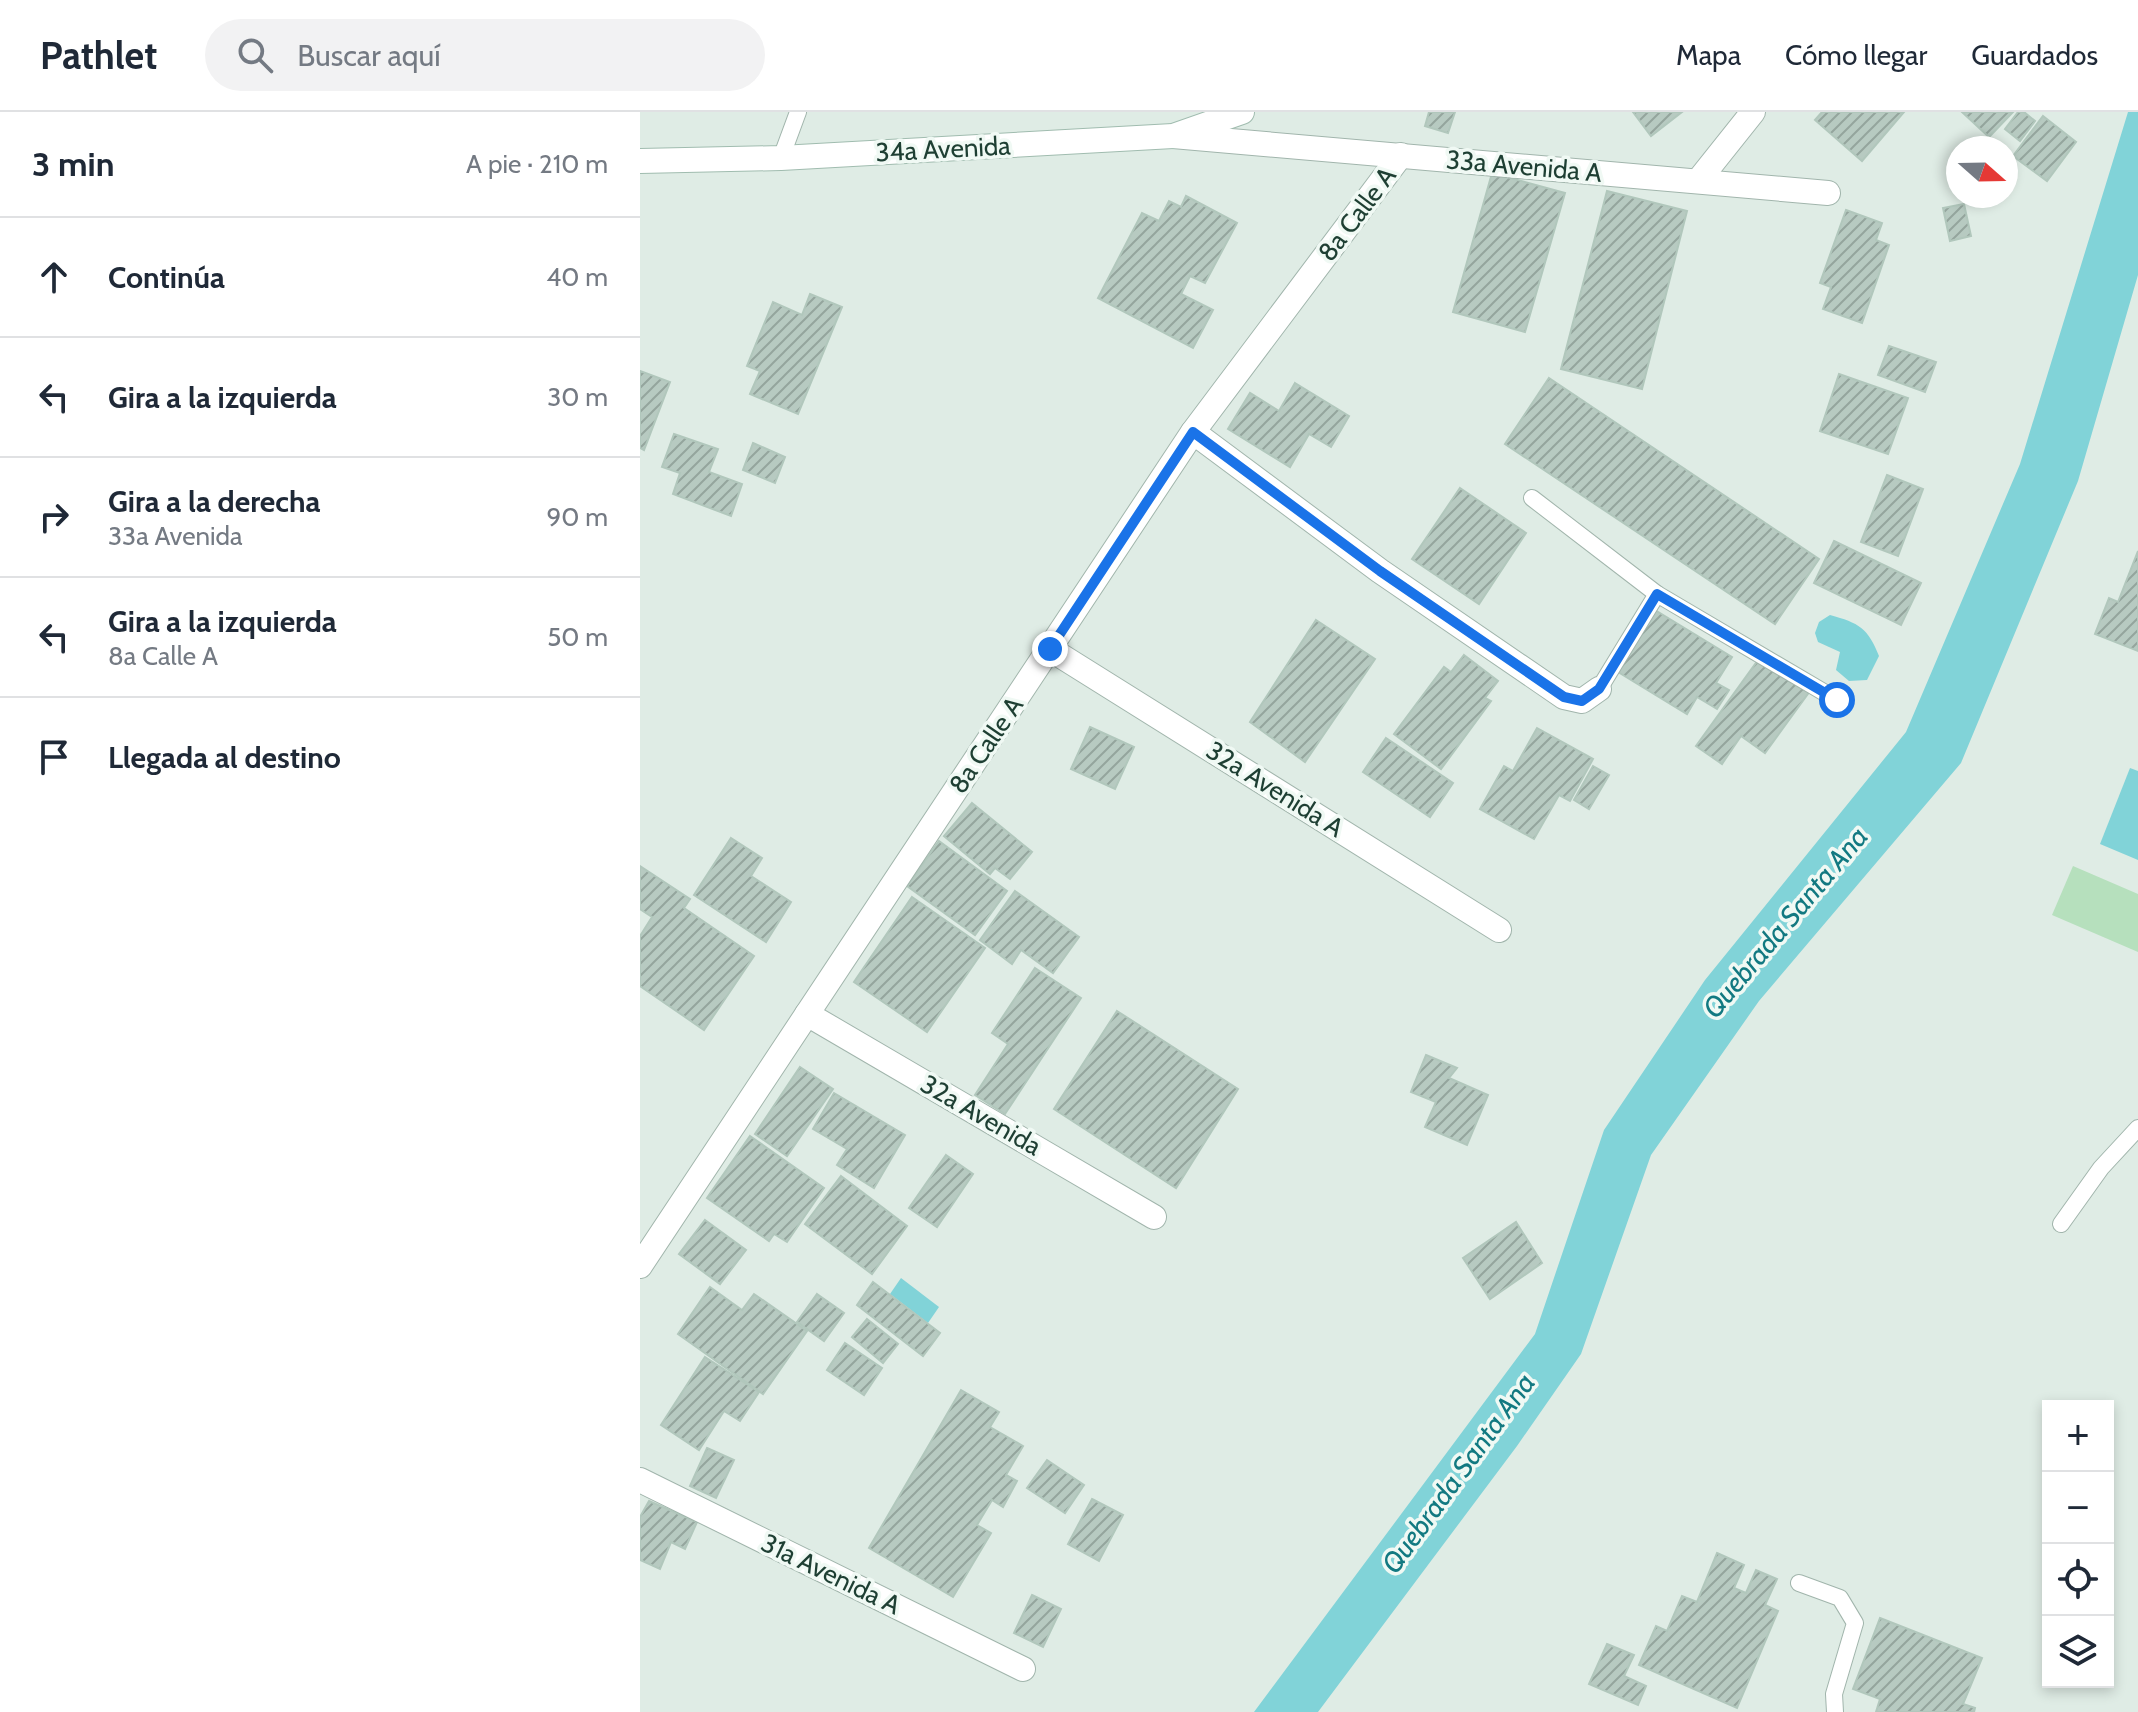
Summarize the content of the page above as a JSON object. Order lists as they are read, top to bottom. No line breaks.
{"streets":{"street":["34a Avenida","33a Avenida A","8a Calle A","32a Avenida A","32a Avenida","31a Avenida A"]},"crossings":[["34a Avenida","33a Avenida A"],["33a Avenida A","8a Calle A"],["8a Calle A","32a Avenida A"],["8a Calle A","32a Avenida"]],"water":["Quebrada Santa Ana"],"north":"right","page":{"header":"Pathlet","search":"Buscar aquí","nav":["Mapa","Cómo llegar","Guardados"],"heading":["3 min","A pie · 210 m"],"list":[["Continúa","40 m"],["Gira a la izquierda","30 m"],["Gira a la derecha","33a Avenida","90 m"],["Gira a la izquierda","8a Calle A","50 m"],"Llegada al destino"],"map_buttons":["+","−"]}}
